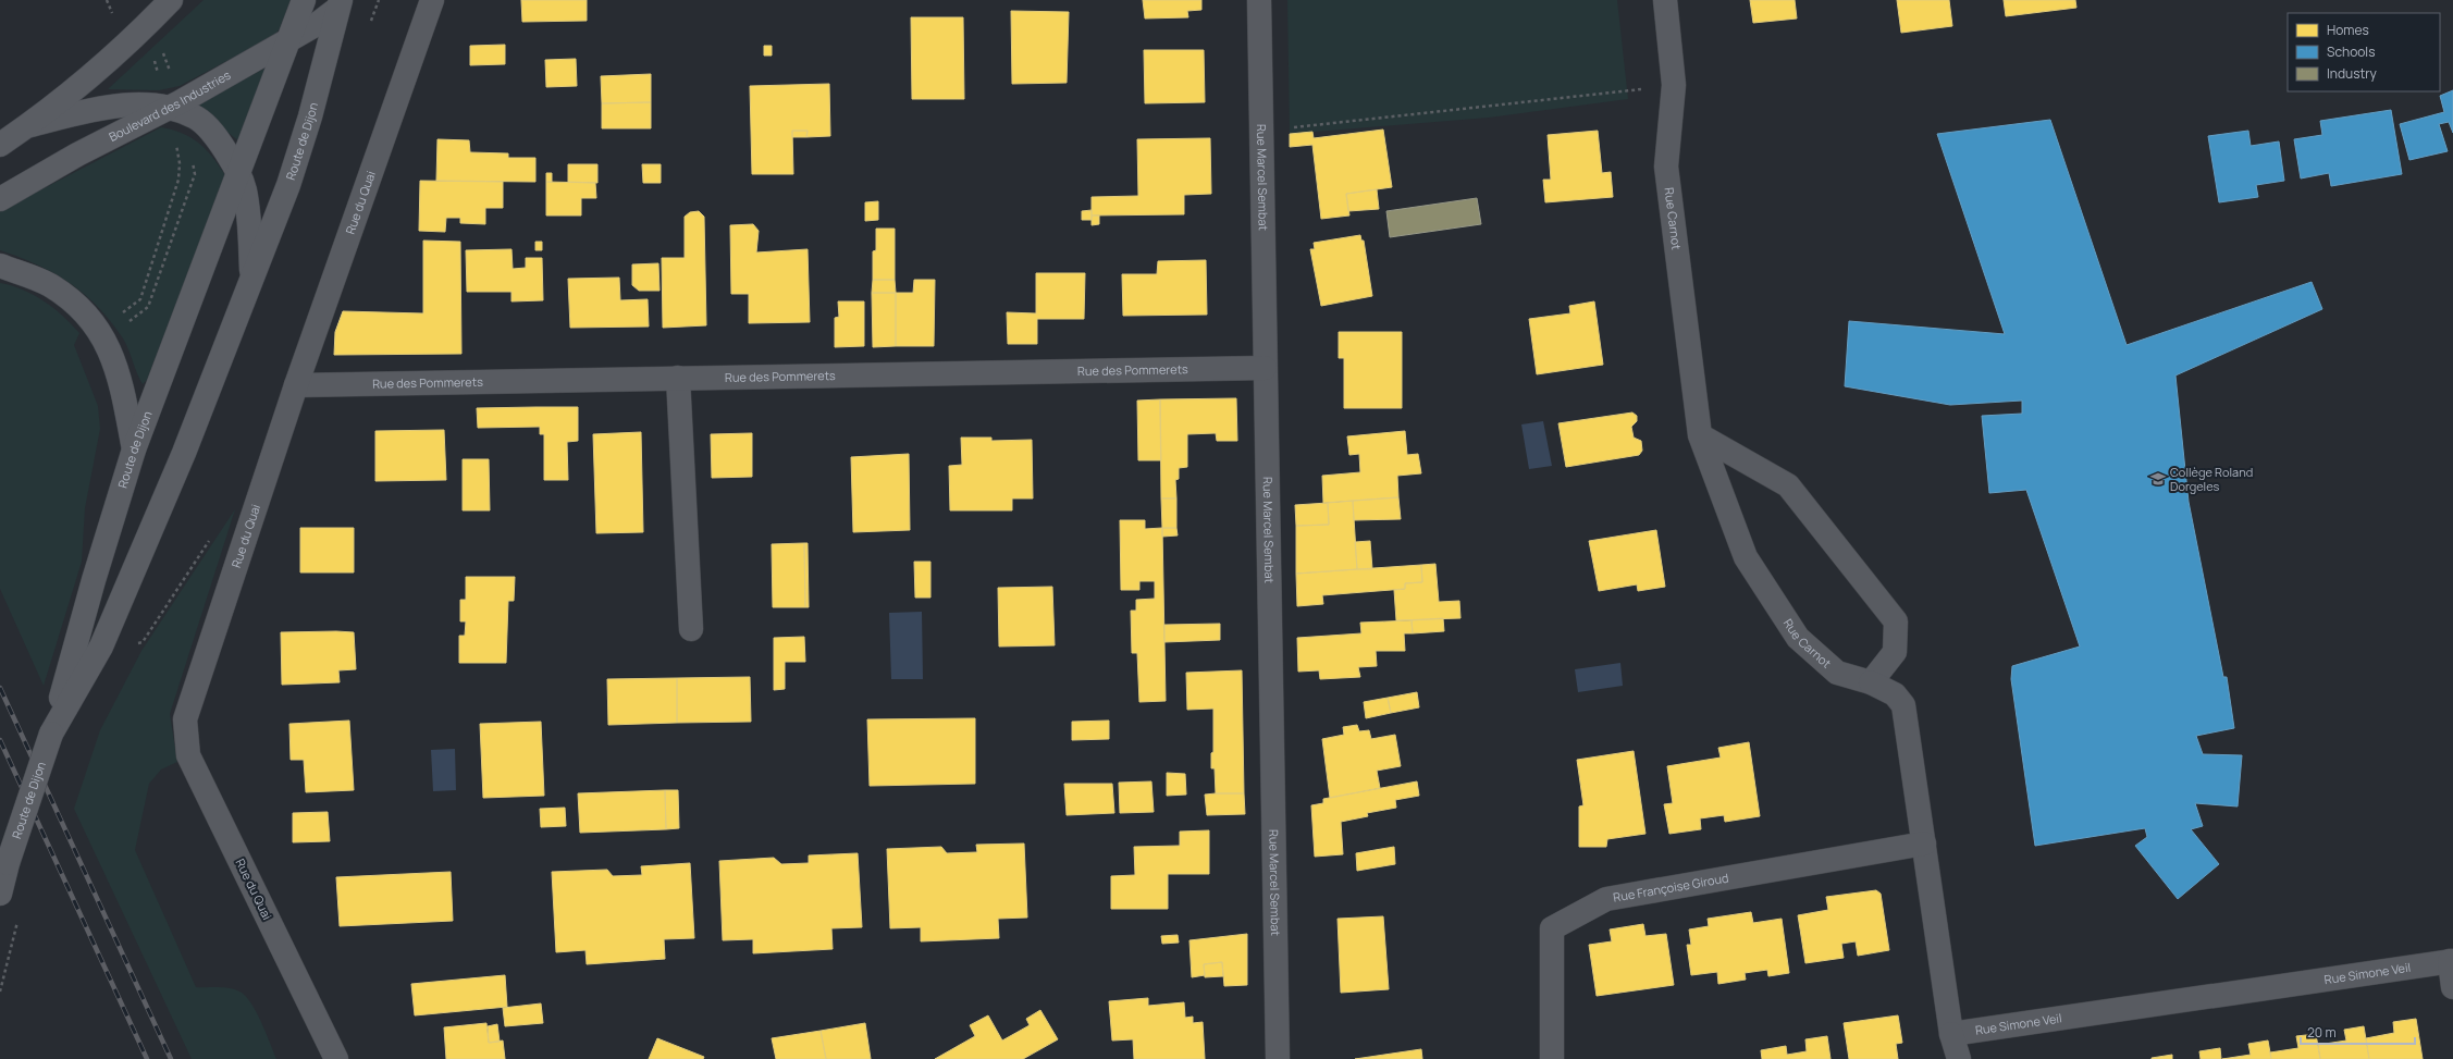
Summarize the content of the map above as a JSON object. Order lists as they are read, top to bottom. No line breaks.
{"streets":{"main road":["Boulevard des Industries","Route de Dijon"],"street":["Rue Marcel Sembat","Rue du Quai","Rue Carnot","Rue des Pommerets","Rue Françoise Giroud","Rue Simone Veil"]},"crossings":[["Boulevard des Industries","Route de Dijon"],["Rue Marcel Sembat","Rue des Pommerets"],["Rue du Quai","Rue des Pommerets"]],"places":{"school or university":["Collège Roland Dorgeles"]},"legend":["Homes","Schools","Industry"],"scale_bar":"20 m"}
